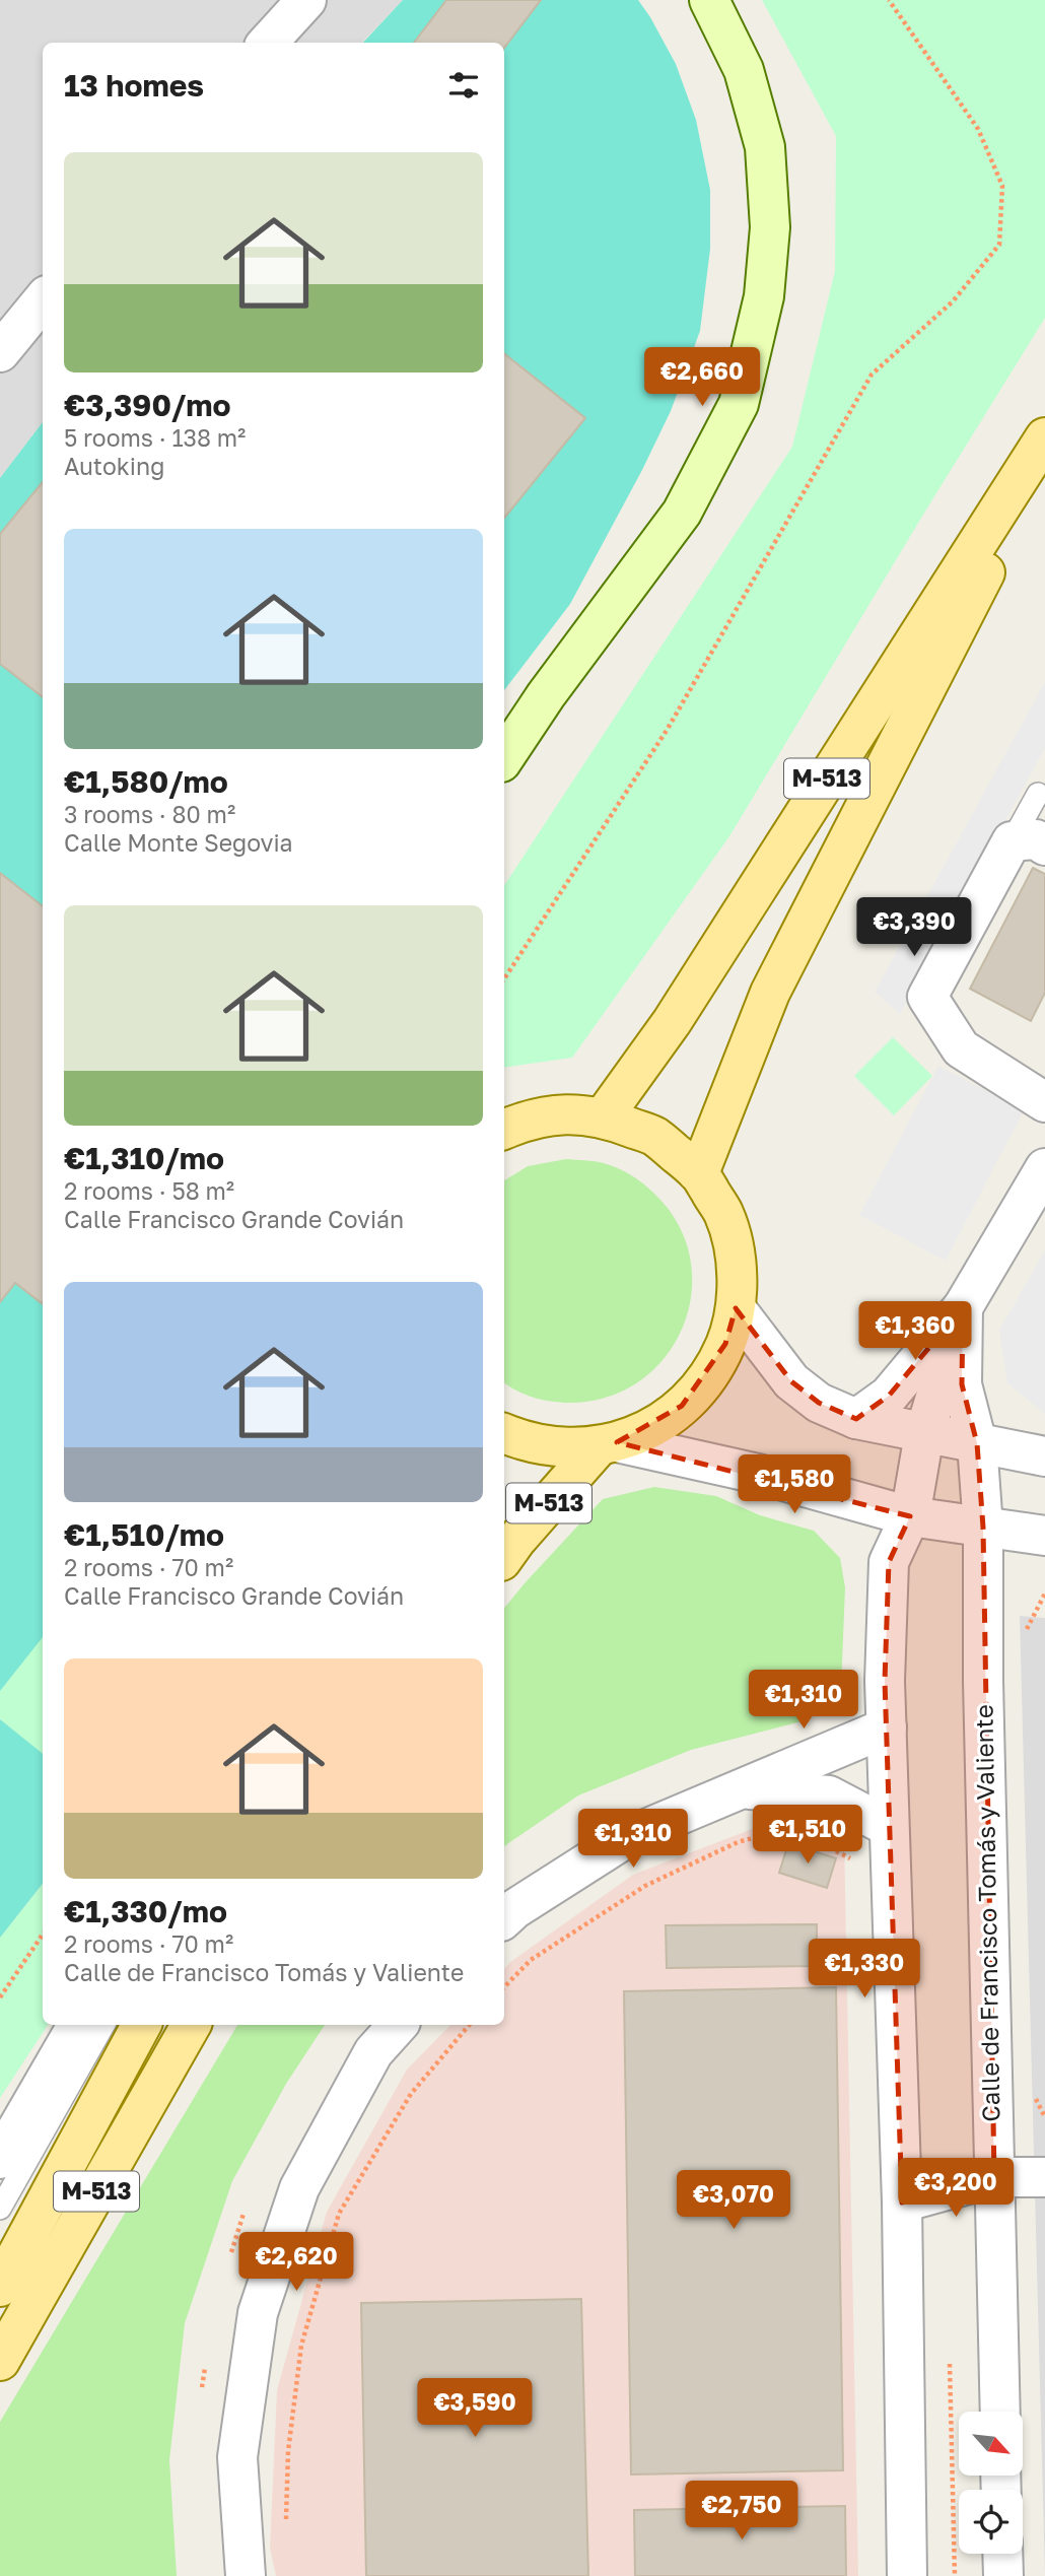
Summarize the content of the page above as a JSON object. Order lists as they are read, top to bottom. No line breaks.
{"streets":{"main road":["M-513"],"street":["Calle de Francisco Tomás y Valiente"]},"north":"bottom right","page":{"heading":"13 homes","list":[{"name":"€3,390/mo","note":"5 rooms · 138 m² · Autoking"},{"name":"€1,580/mo","note":"3 rooms · 80 m² · Calle Monte Segovia"},{"name":"€1,310/mo","note":"2 rooms · 58 m² · Calle Francisco Grande Covián"},{"name":"€1,510/mo","note":"2 rooms · 70 m² · Calle Francisco Grande Covián"},{"name":"€1,330/mo","note":"2 rooms · 70 m² · Calle de Francisco Tomás y Valiente"}],"price":["€2,660","€3,390","€1,360","€1,580","€1,310","€1,510","€1,310","€1,330","€3,200","€3,070","€2,620","€3,590","€2,750"]}}
